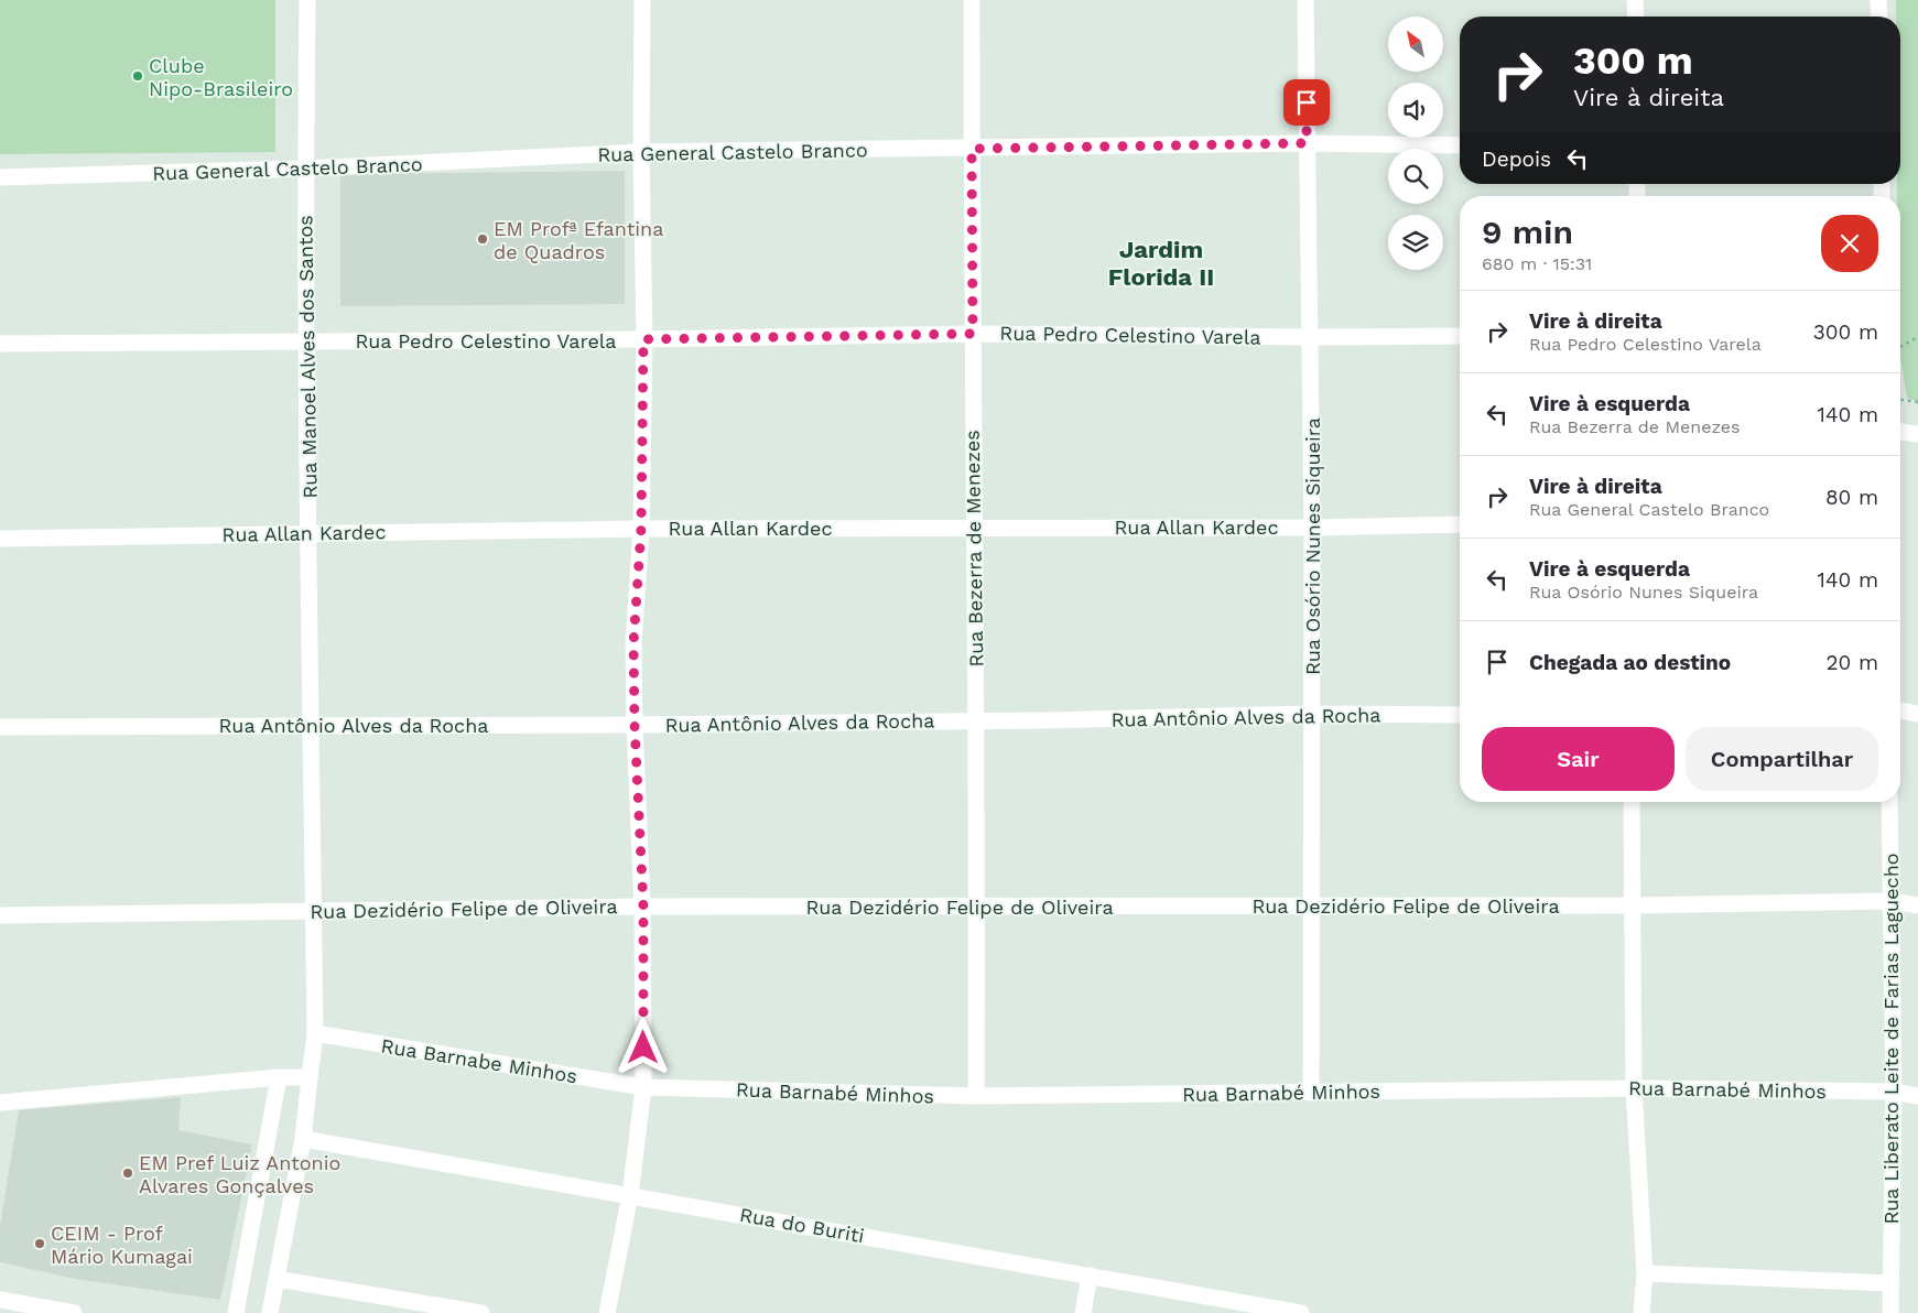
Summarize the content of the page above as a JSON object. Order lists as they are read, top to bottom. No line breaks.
{"streets":{"street":["Rua General Castelo Branco","Rua Pedro Celestino Varela","Rua Manoel Alves dos Santos","Rua Allan Kardec","Rua Osório Nunes Siqueira","Rua Bezerra de Menezes","Rua Antônio Alves da Rocha","Rua Dezidério Felipe de Oliveira","Rua Liberato Leite de Farias Laguecho","Rua Barnabe Minhos","Rua Barnabé Minhos","Rua do Buriti"]},"crossings":[["Rua General Castelo Branco","Rua Manoel Alves dos Santos"],["Rua General Castelo Branco","Rua Osório Nunes Siqueira"],["Rua General Castelo Branco","Rua Bezerra de Menezes"],["Rua Pedro Celestino Varela","Rua Manoel Alves dos Santos"],["Rua Pedro Celestino Varela","Rua Osório Nunes Siqueira"],["Rua Pedro Celestino Varela","Rua Bezerra de Menezes"],["Rua Manoel Alves dos Santos","Rua Allan Kardec"],["Rua Manoel Alves dos Santos","Rua Antônio Alves da Rocha"],["Rua Manoel Alves dos Santos","Rua Dezidério Felipe de Oliveira"],["Rua Manoel Alves dos Santos","Rua Barnabe Minhos"],["Rua Manoel Alves dos Santos","Rua do Buriti"],["Rua Allan Kardec","Rua Osório Nunes Siqueira"],["Rua Allan Kardec","Rua Bezerra de Menezes"],["Rua Osório Nunes Siqueira","Rua Antônio Alves da Rocha"],["Rua Osório Nunes Siqueira","Rua Dezidério Felipe de Oliveira"],["Rua Osório Nunes Siqueira","Rua Barnabé Minhos"],["Rua Bezerra de Menezes","Rua Antônio Alves da Rocha"],["Rua Bezerra de Menezes","Rua Dezidério Felipe de Oliveira"],["Rua Bezerra de Menezes","Rua Barnabé Minhos"],["Rua Dezidério Felipe de Oliveira","Rua Liberato Leite de Farias Laguecho"],["Rua Liberato Leite de Farias Laguecho","Rua Barnabé Minhos"],["Rua Barnabe Minhos","Rua Barnabé Minhos"]],"districts":["Jardim Florida II"],"places":["Clube Nipo-Brasileiro","EM Profª Efantina de Quadros","EM Pref Luiz Antonio Alvares Gonçalves","CEIM - Prof Mário Kumagai"],"north":"top left","page":{"turn":["300 m","Vire à direita"],"then":"Depois","heading":["9 min","680 m · 15:31"],"list":[{"name":"Vire à direita","note":"Rua Pedro Celestino Varela","value":"300 m"},{"name":"Vire à esquerda","note":"Rua Bezerra de Menezes","value":"140 m"},{"name":"Vire à direita","note":"Rua General Castelo Branco","value":"80 m"},{"name":"Vire à esquerda","note":"Rua Osório Nunes Siqueira","value":"140 m"},{"name":"Chegada ao destino","value":"20 m"}],"buttons":["Sair","Compartilhar"]}}
